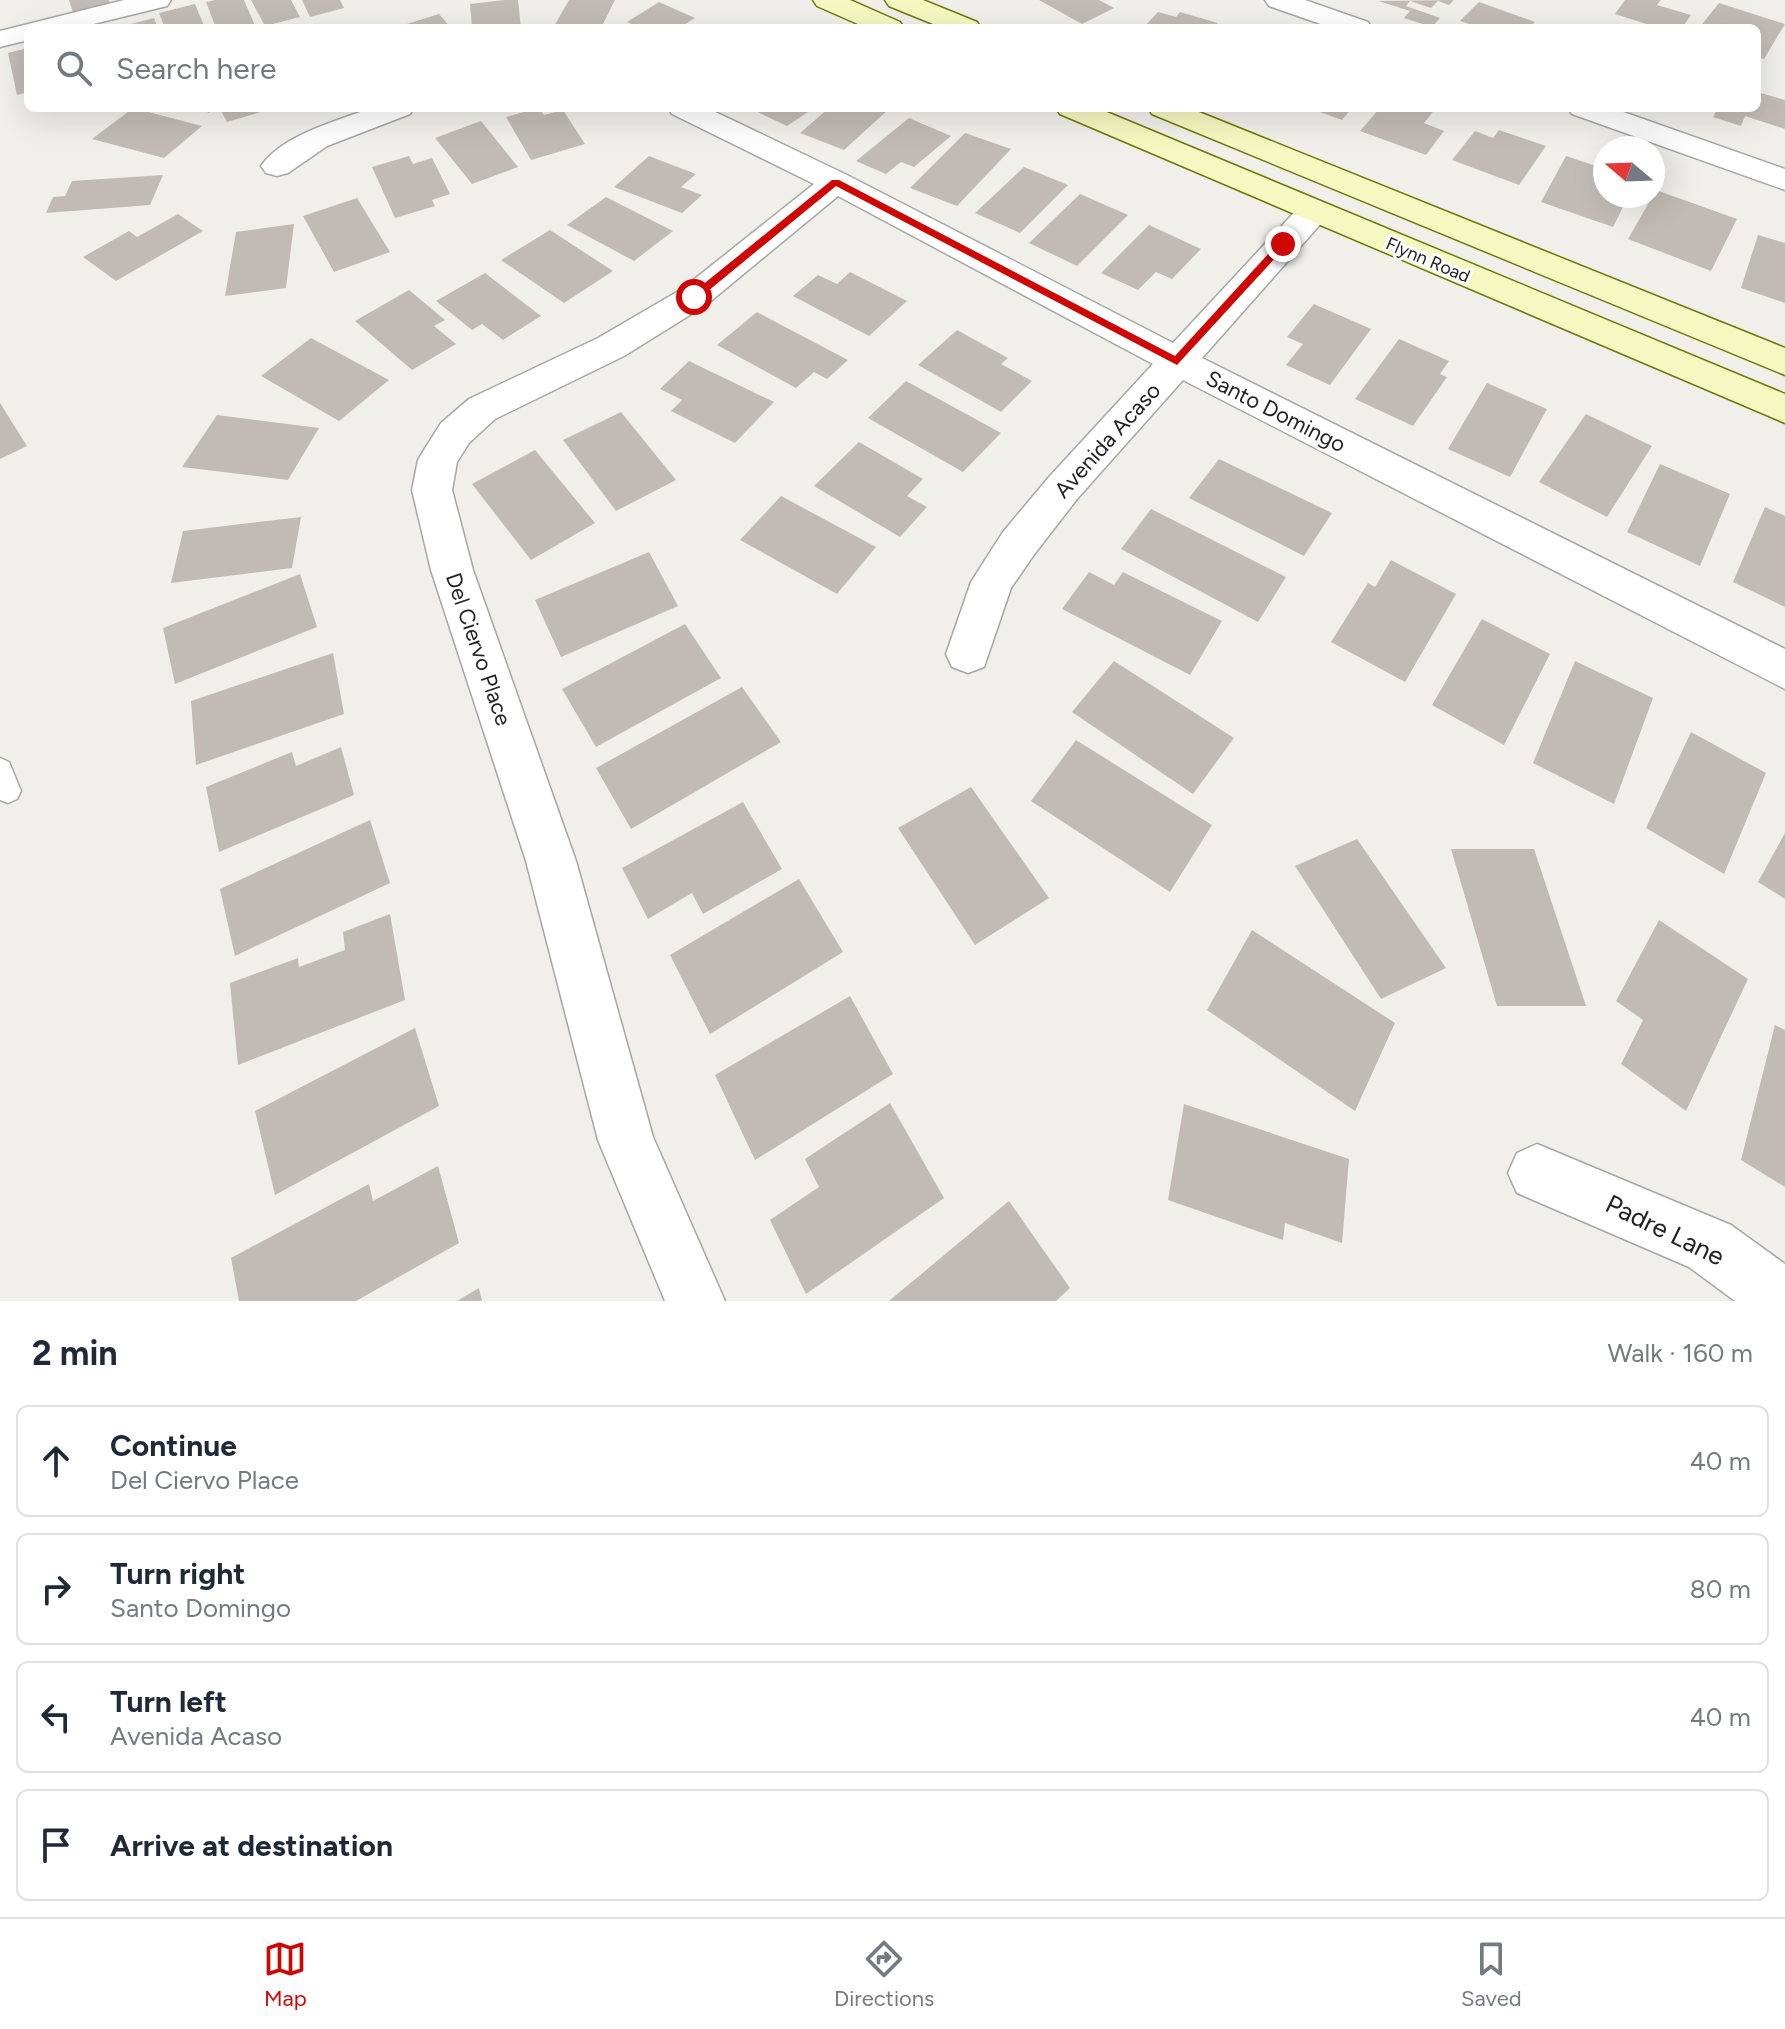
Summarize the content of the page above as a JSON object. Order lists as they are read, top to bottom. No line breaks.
{"streets":{"main road":["Flynn Road"],"street":["Santo Domingo","Avenida Acaso","Del Ciervo Place","Padre Lane"]},"crossings":[["Flynn Road","Avenida Acaso"],["Santo Domingo","Avenida Acaso"],["Santo Domingo","Del Ciervo Place"]],"north":"left","page":{"search":"Search here","heading":["2 min","Walk · 160 m"],"list":[["Continue","Del Ciervo Place","40 m"],["Turn right","Santo Domingo","80 m"],["Turn left","Avenida Acaso","40 m"],"Arrive at destination"],"nav":["Map","Directions","Saved"]}}
